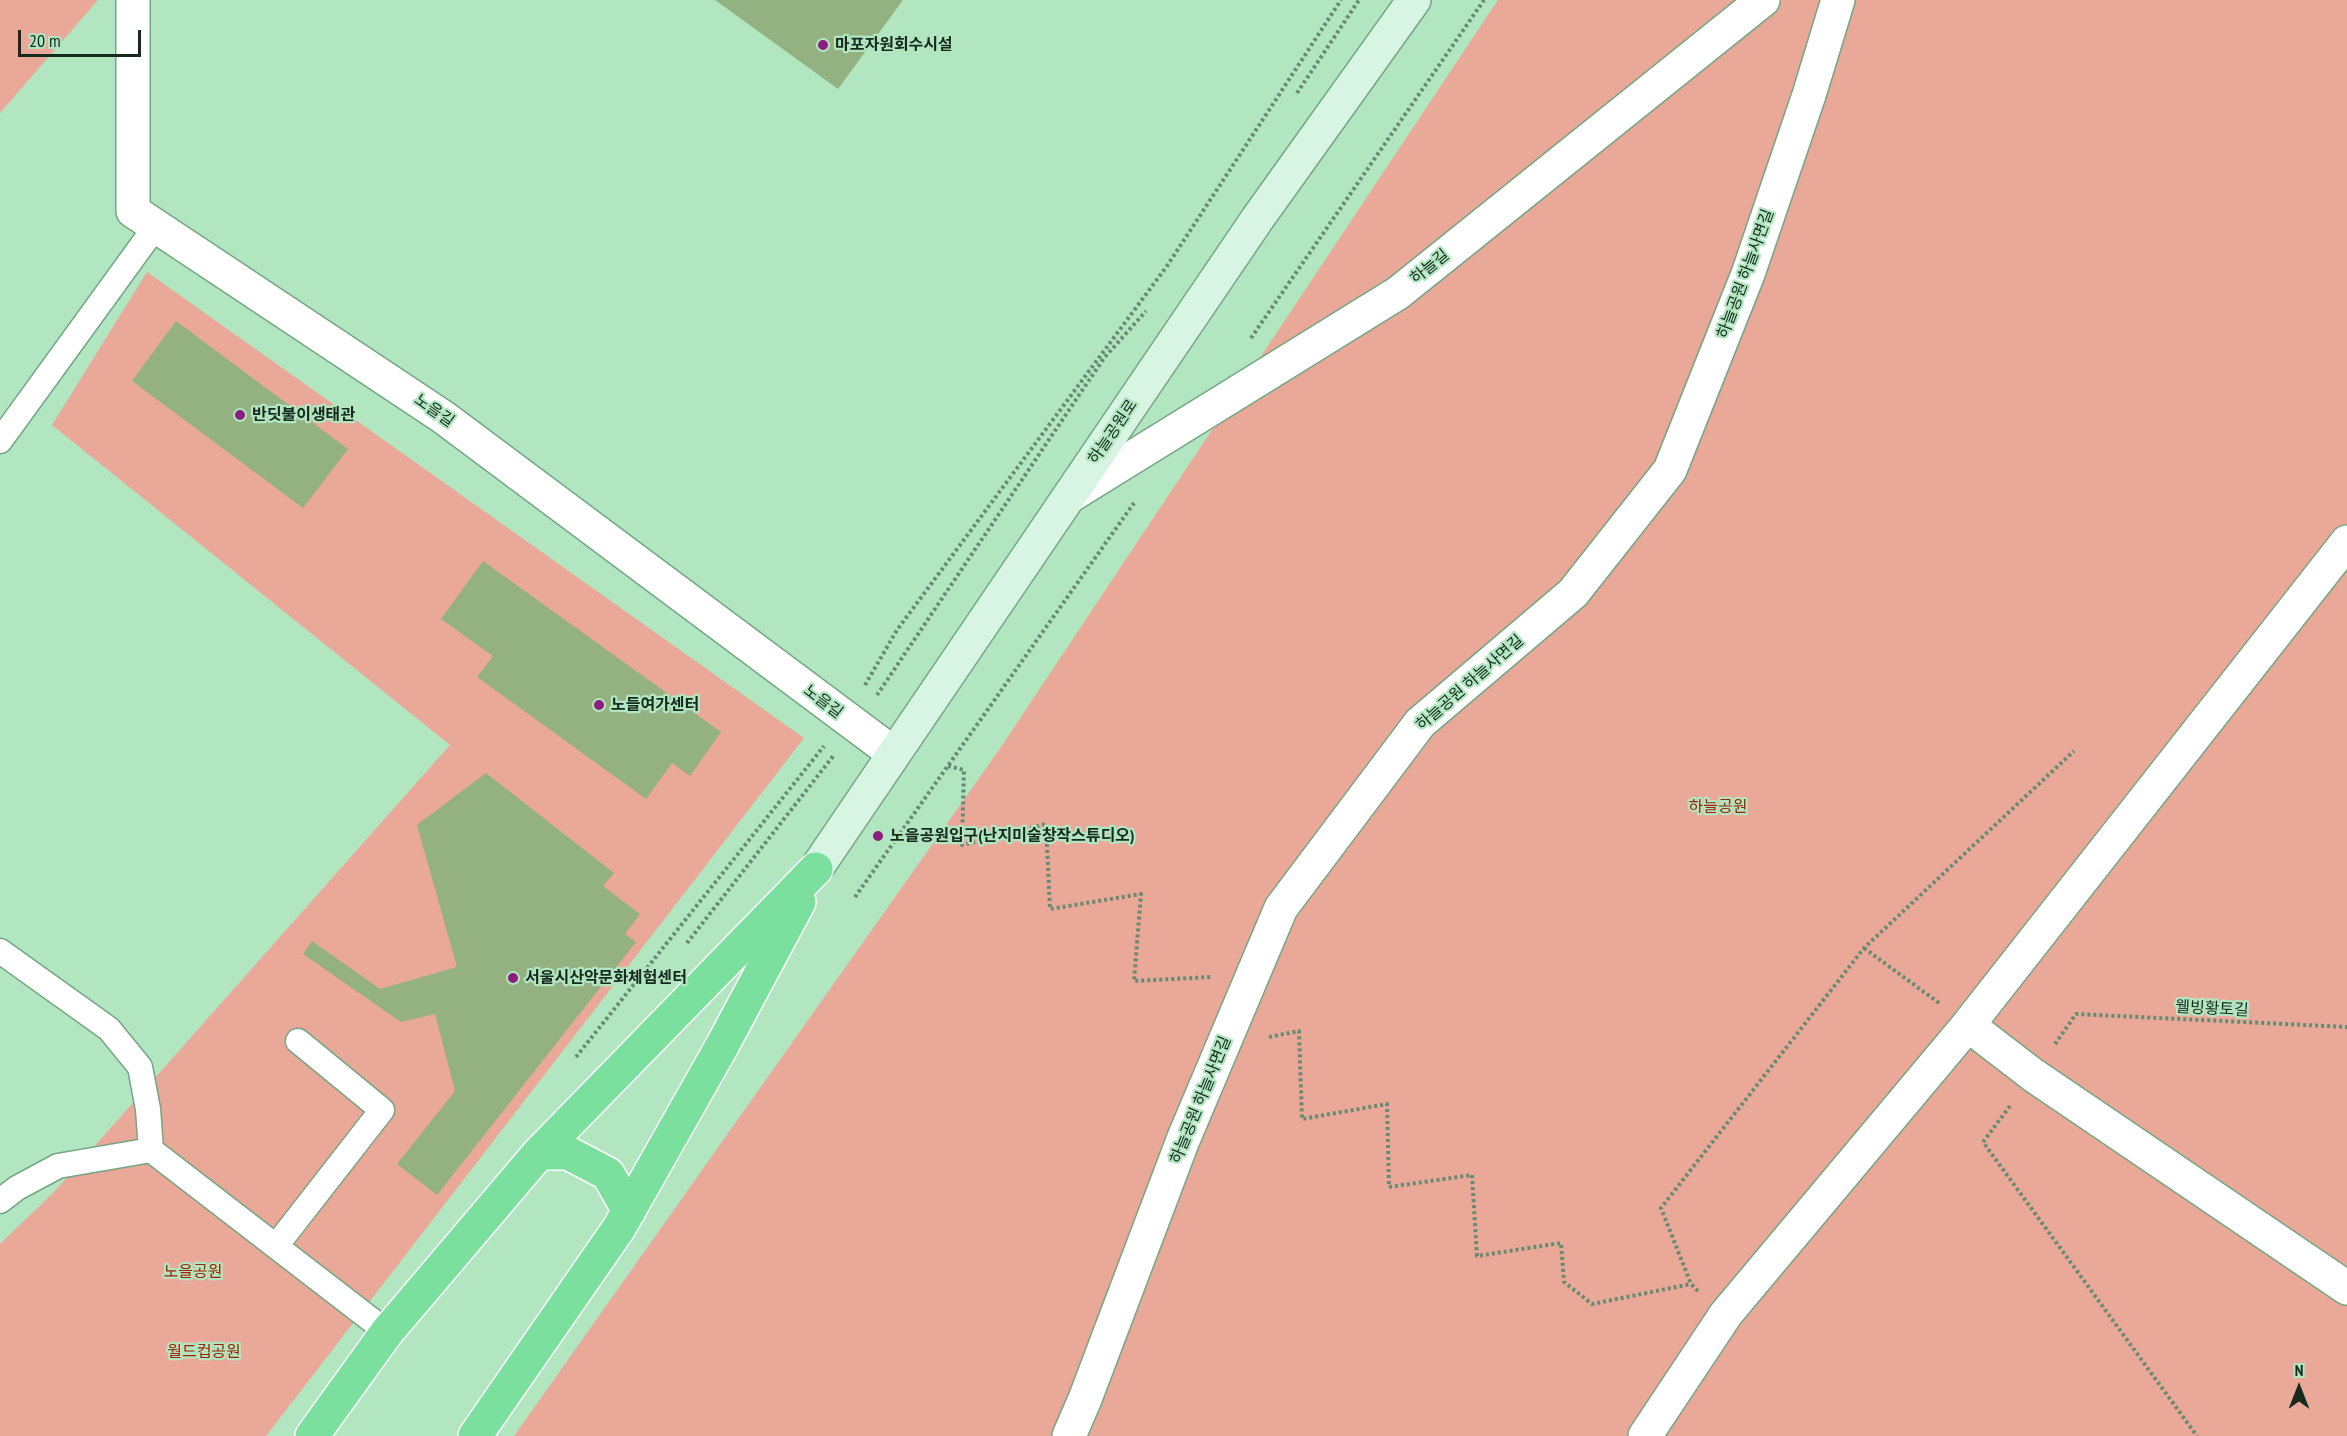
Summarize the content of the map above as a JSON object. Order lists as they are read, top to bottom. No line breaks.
{"streets":{"street":["하늘길","하늘공원 하늘사면길","노을길","하늘공원로"],"path":["웰빙황토길"]},"crossings":[["하늘길","하늘공원로"],["노을길","하늘공원로"]],"parks":["하늘공원","노을공원","월드컵공원"],"places":["마포자원회수시설","반딧불이생태관","노들여가센터","노을공원입구(난지미술창작스튜디오)","서울시산악문화체험센터"],"scale_bar":"20 m","north":"top"}
